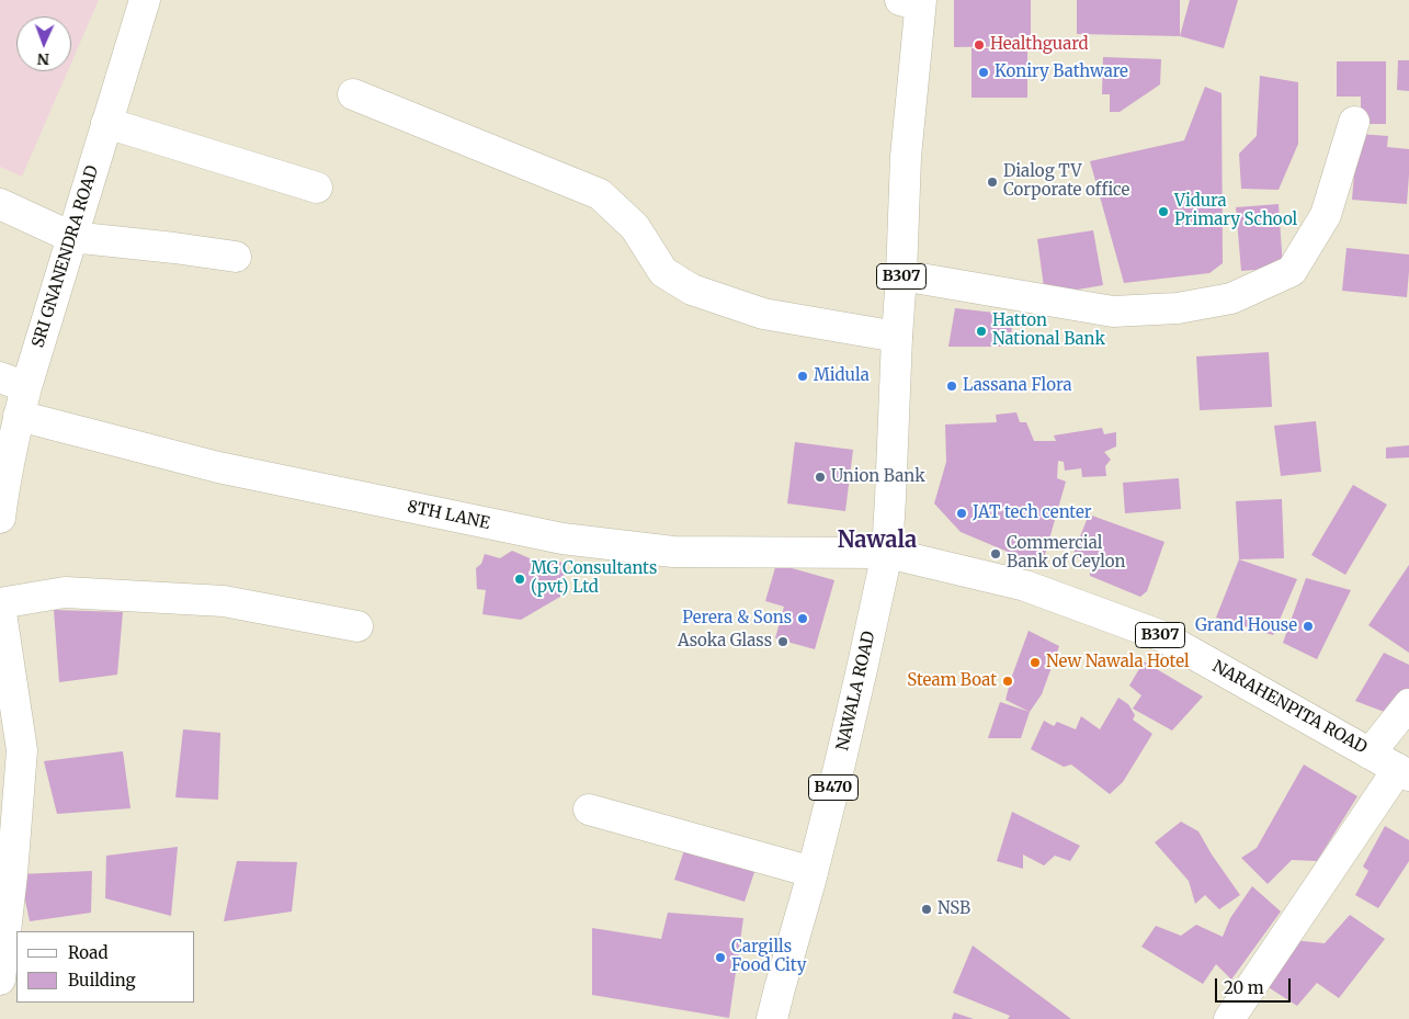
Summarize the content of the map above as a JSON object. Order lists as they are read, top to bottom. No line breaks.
{"streets":{"street":["SRI GNANENDRA ROAD","B307","8TH LANE","NAWALA ROAD","NARAHENPITA ROAD","B470"]},"crossings":[["SRI GNANENDRA ROAD","8TH LANE"],["B307","8TH LANE"],["B307","NAWALA ROAD"],["B307","NARAHENPITA ROAD"],["8TH LANE","NAWALA ROAD"],["8TH LANE","NARAHENPITA ROAD"],["NAWALA ROAD","NARAHENPITA ROAD"]],"districts":["Nawala"],"places":["Healthguard","Koniry Bathware","Dialog TV Corporate office","Vidura Primary School","Hatton National Bank","Midula","Lassana Flora","Union Bank","JAT tech center","Commercial Bank of Ceylon","MG Consultants (pvt) Ltd","Perera & Sons","Grand House","Asoka Glass","New Nawala Hotel","Steam Boat","NSB","Cargills Food City"],"legend":["Road","Building"],"scale_bar":"20 m","north":"bottom"}
